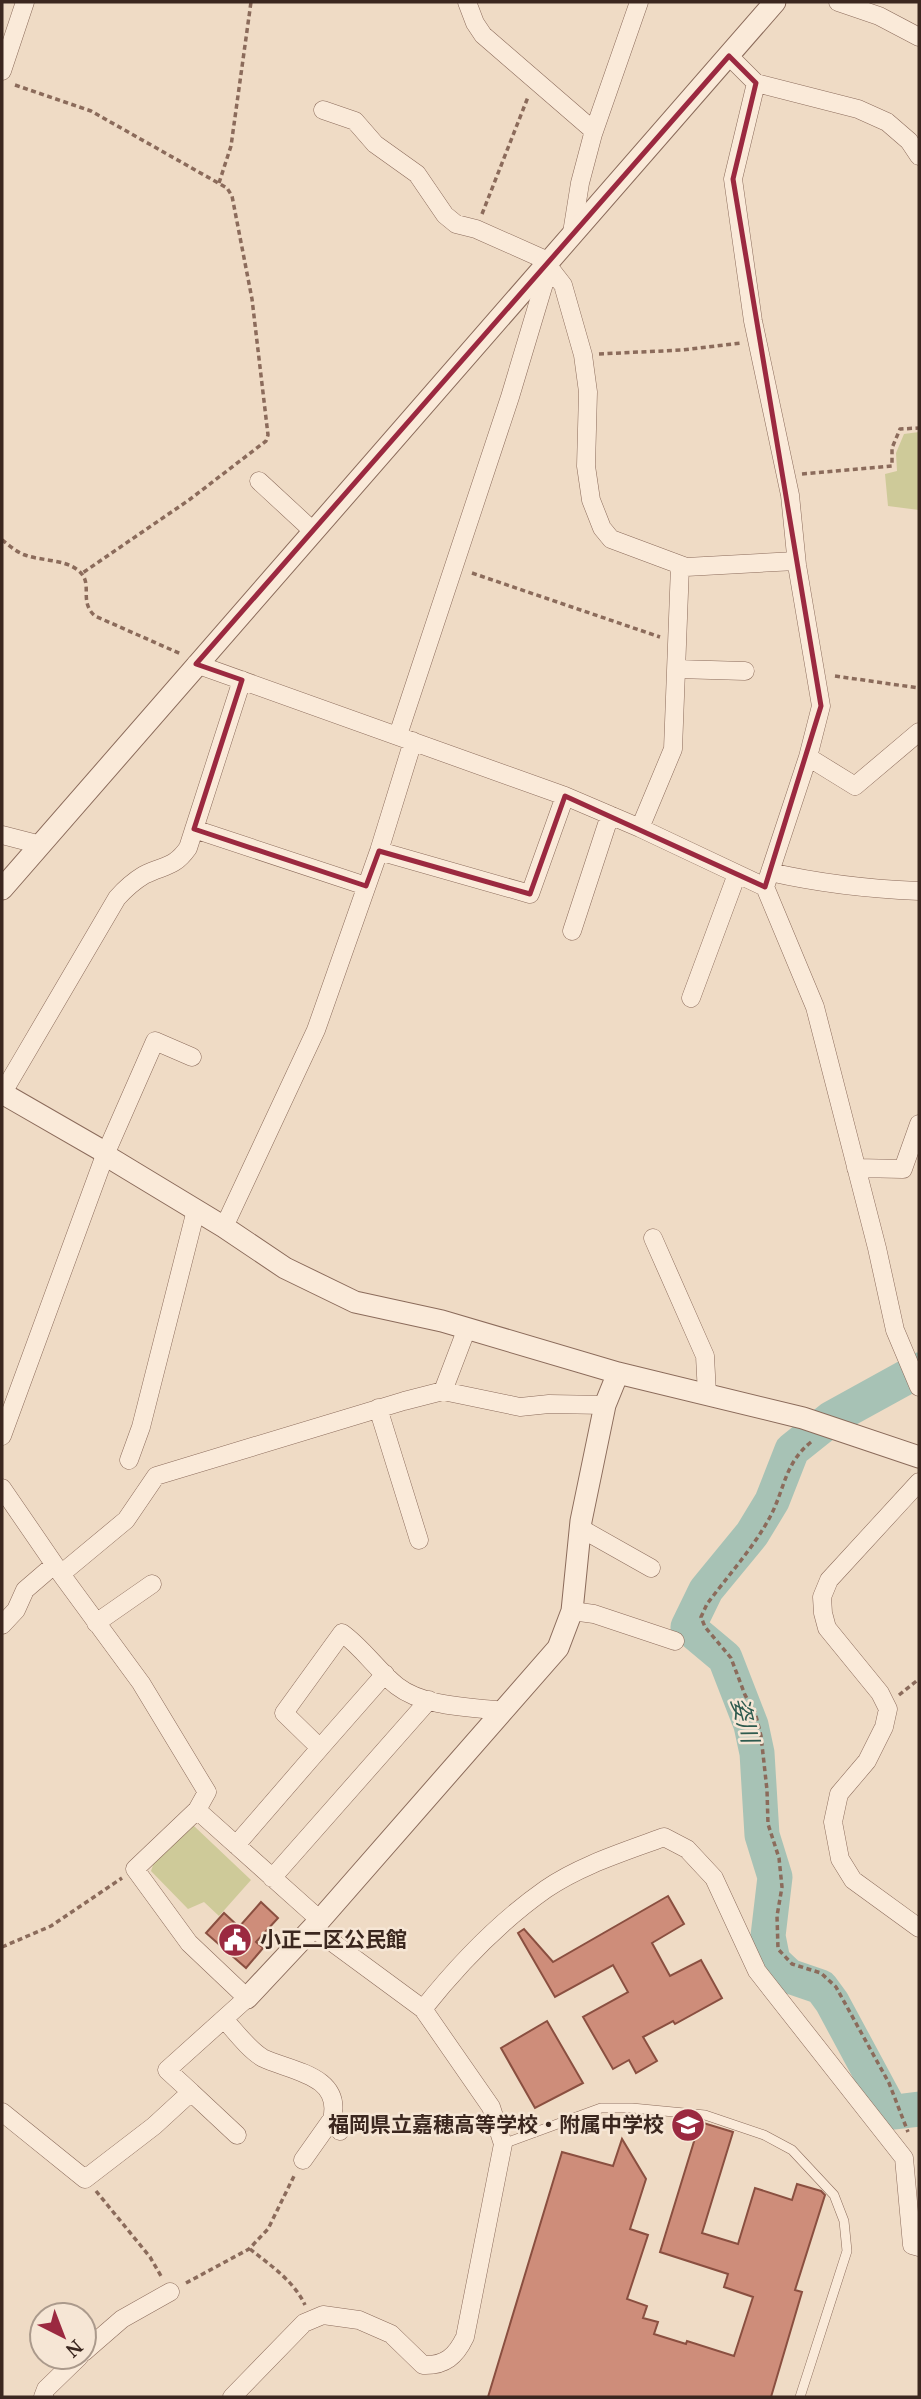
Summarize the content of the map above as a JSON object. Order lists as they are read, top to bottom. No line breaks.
{"water":["姿川"],"places":{"public building":["小正二区公民館"],"school or university":["福岡県立嘉穂高等学校・附属中学校"]},"north":"bottom right"}
